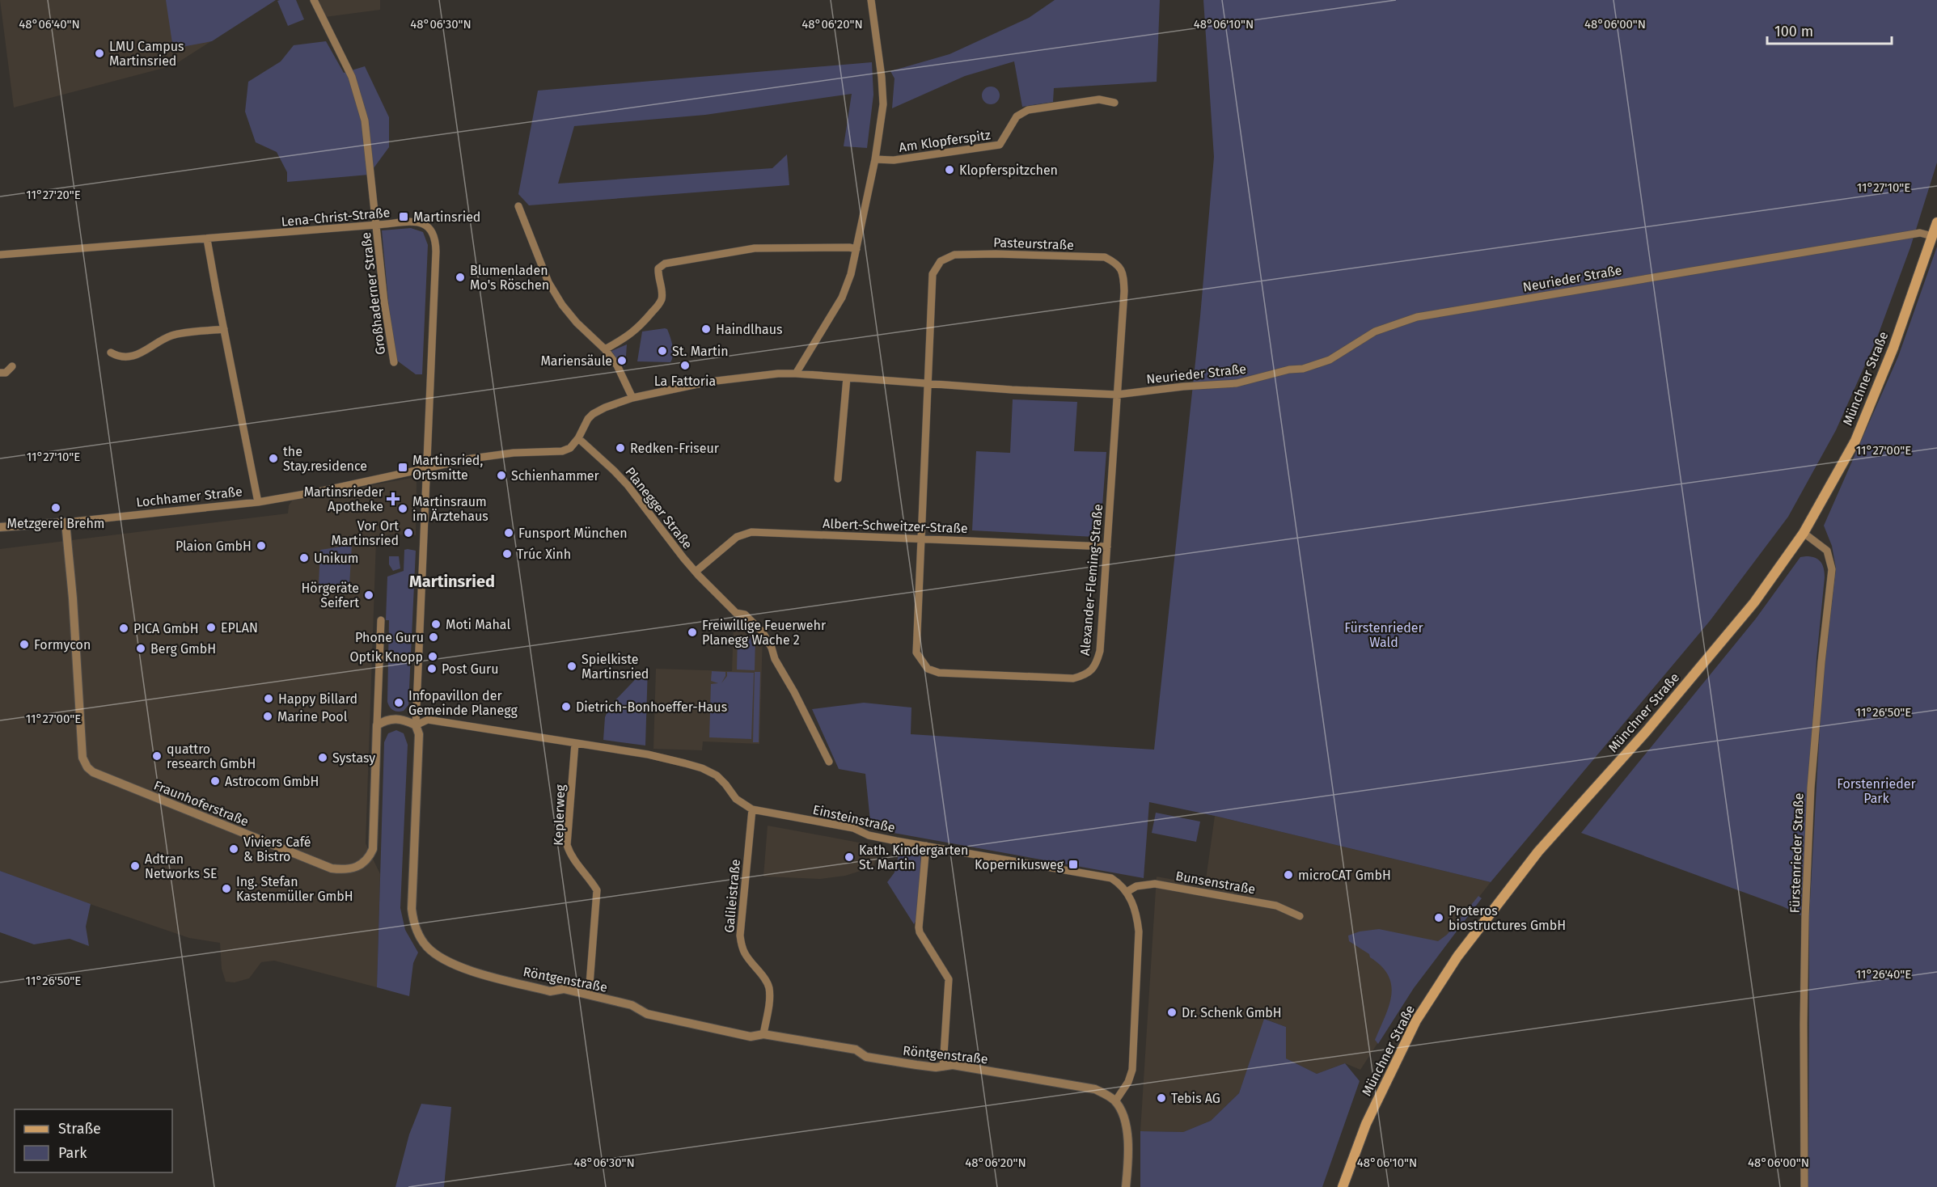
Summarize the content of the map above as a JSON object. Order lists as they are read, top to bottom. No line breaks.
{"streets":{"main road":["Münchner Straße"],"street":["Am Klopferspitz","Lena-Christ-Straße","Pasteurstraße","Neurieder Straße","Großhaderner Straße","Lochhamer Straße","Planegger Straße","Albert-Schweitzer-Straße","Alexander-Fleming-Straße","Fraunhoferstraße","Keplerweg","Einsteinstraße","Fürstenrieder Straße","Bunsenstraße","Galileistraße","Röntgenstraße"]},"crossings":[["Am Klopferspitz","Neurieder Straße"],["Lena-Christ-Straße","Großhaderner Straße"],["Lena-Christ-Straße","Lochhamer Straße"],["Lena-Christ-Straße","Röntgenstraße"],["Pasteurstraße","Neurieder Straße"],["Pasteurstraße","Albert-Schweitzer-Straße"],["Pasteurstraße","Alexander-Fleming-Straße"],["Neurieder Straße","Münchner Straße"],["Neurieder Straße","Planegger Straße"],["Neurieder Straße","Alexander-Fleming-Straße"],["Münchner Straße","Fürstenrieder Straße"],["Lochhamer Straße","Fraunhoferstraße"],["Lochhamer Straße","Röntgenstraße"],["Planegger Straße","Albert-Schweitzer-Straße"],["Albert-Schweitzer-Straße","Alexander-Fleming-Straße"],["Fraunhoferstraße","Einsteinstraße"],["Keplerweg","Einsteinstraße"],["Keplerweg","Röntgenstraße"],["Einsteinstraße","Bunsenstraße"],["Einsteinstraße","Galileistraße"],["Einsteinstraße","Röntgenstraße"],["Galileistraße","Röntgenstraße"]],"districts":["Martinsried"],"parks":["Fürstenrieder Wald","Forstenrieder Park"],"places":{"other":["LMU Campus Martinsried","Klopferspitzchen","Blumenladen Mo's Röschen","Haindlhaus","St. Martin","Mariensäule","La Fattoria","Redken-Friseur","the Stay.residence","Schienhammer","Metzgerei Brehm","Martinsraum im Ärztehaus","Vor Ort Martinsried","Funsport München","Plaion GmbH","Trúc Xinh","Unikum","Hörgeräte Seifert","Moti Mahal","EPLAN","PICA GmbH","Freiwillige Feuerwehr Planegg Wache 2","Phone Guru","Formycon","Berg GmbH","Optik Knopp","Spielkiste Martinsried","Post Guru","Happy Billard","Infopavillon der Gemeinde Planegg","Dietrich-Bonhoeffer-Haus","Marine Pool","quattro research GmbH","Systasy","Astrocom GmbH","Viviers Café & Bistro","Kath. Kindergarten St. Martin","Adtran Networks SE","microCAT GmbH","Ing. Stefan Kastenmüller GmbH","Proteros biostructures GmbH","Dr. Schenk GmbH","Tebis AG"],"transit":["Martinsried","Martinsried, Ortsmitte","Kopernikusweg"],"health":["Martinsrieder Apotheke"]},"legend":["Straße","Park"],"scale_bar":"100 m","coordinates":["48°06'40\"N","48°06'30\"N","48°06'20\"N","48°06'10\"N","48°06'00\"N","11°27'10\"E","11°27'20\"E","11°27'00\"E","11°26'50\"E","11°26'40\"E"]}
